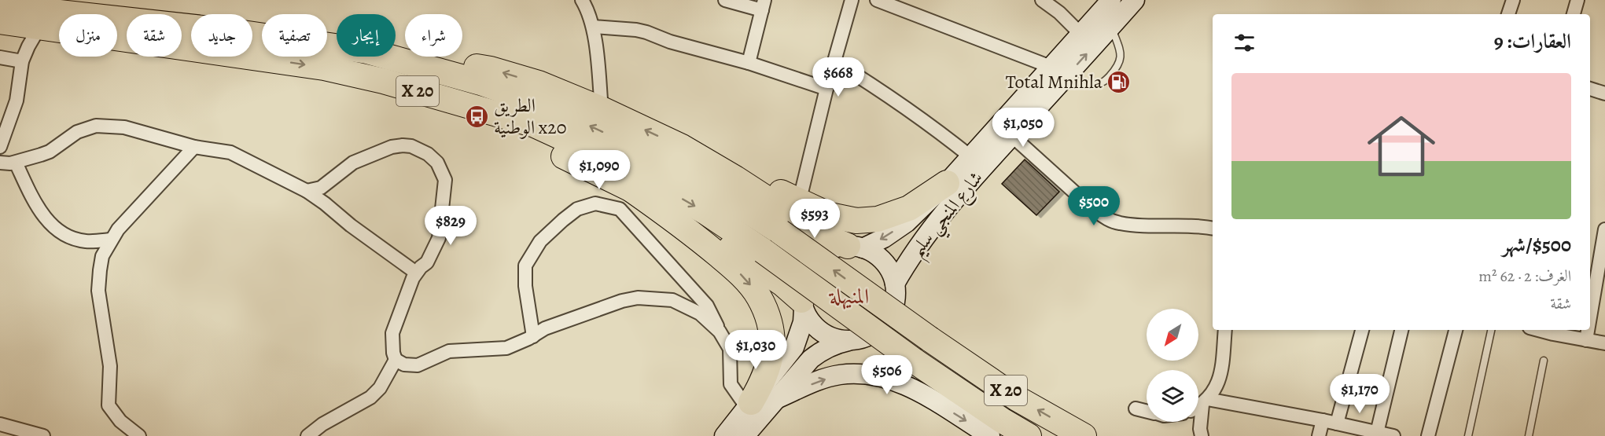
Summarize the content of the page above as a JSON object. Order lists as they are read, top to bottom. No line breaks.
{"streets":{"highway":["X 20"],"main road":["شارع المنجي سليم"]},"crossings":[["X 20","شارع المنجي سليم"]],"districts":["المنيهلة"],"places":{"fuel station":["Total Mnihla"],"bus stop":["الطريق الوطنية x20"]},"north":"bottom left","page":{"chip":["شراء","إيجار","تصفية","جديد","شقة","منزل"],"heading":"العقارات: 9","price":["$668","$1,050","$1,090","$500","$593","$829","$1,030","$506","$1,170"],"list":[{"name":"$500/شهر","note":"الغرف: 2 · 62 m² · شقة"}]}}
